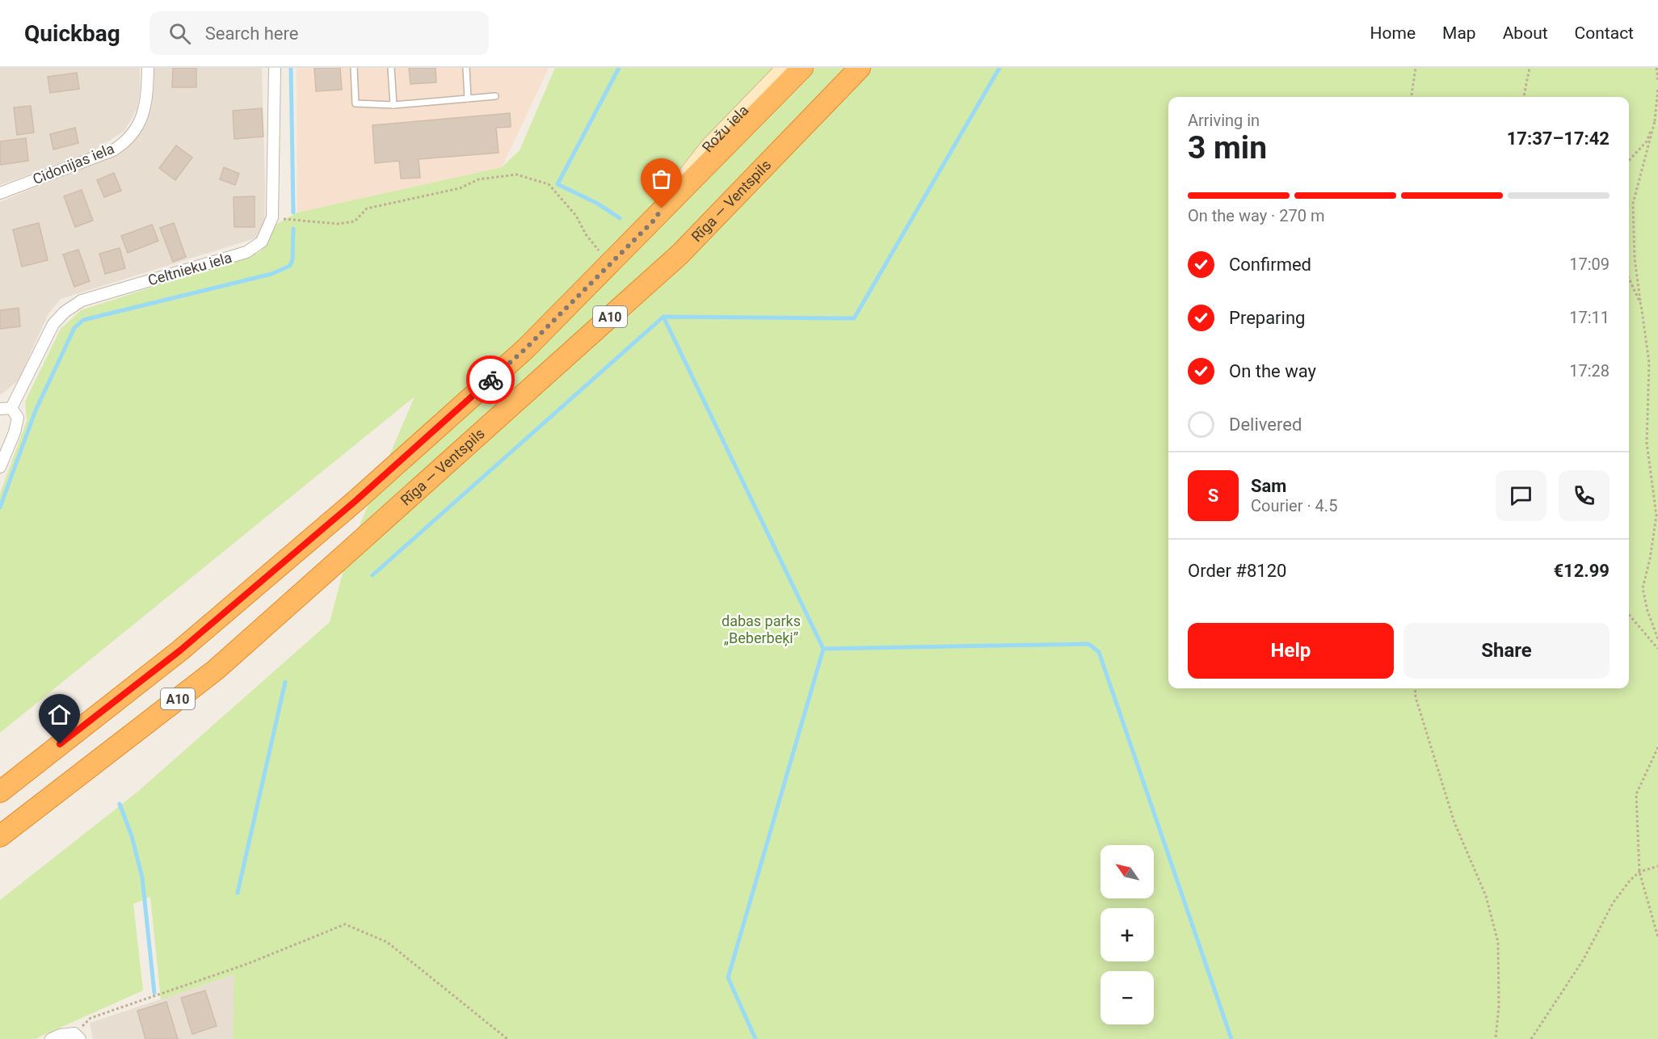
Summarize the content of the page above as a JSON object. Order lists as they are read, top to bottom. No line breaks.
{"streets":{"highway":["Rīga — Ventspils","A10"],"street":["Rožu iela","Cidonijas iela","Celtnieku iela"]},"crossings":[["Rožu iela","A10"]],"parks":["dabas parks „Beberbeķi”"],"north":"top left","page":{"header":"Quickbag","search":"Search here","nav":["Home","Map","About","Contact"],"heading":["3 min","Arriving in","17:37–17:42"],"panel":["Sam","Courier · 4.5","Order #8120","€12.99"],"bar":"On the way · 270 m","list":[["Confirmed","17:09"],["Preparing","17:11"],["On the way","17:28"],"Delivered"],"round":"S","buttons":["Help","Share"],"map_buttons":["+","−"]}}
